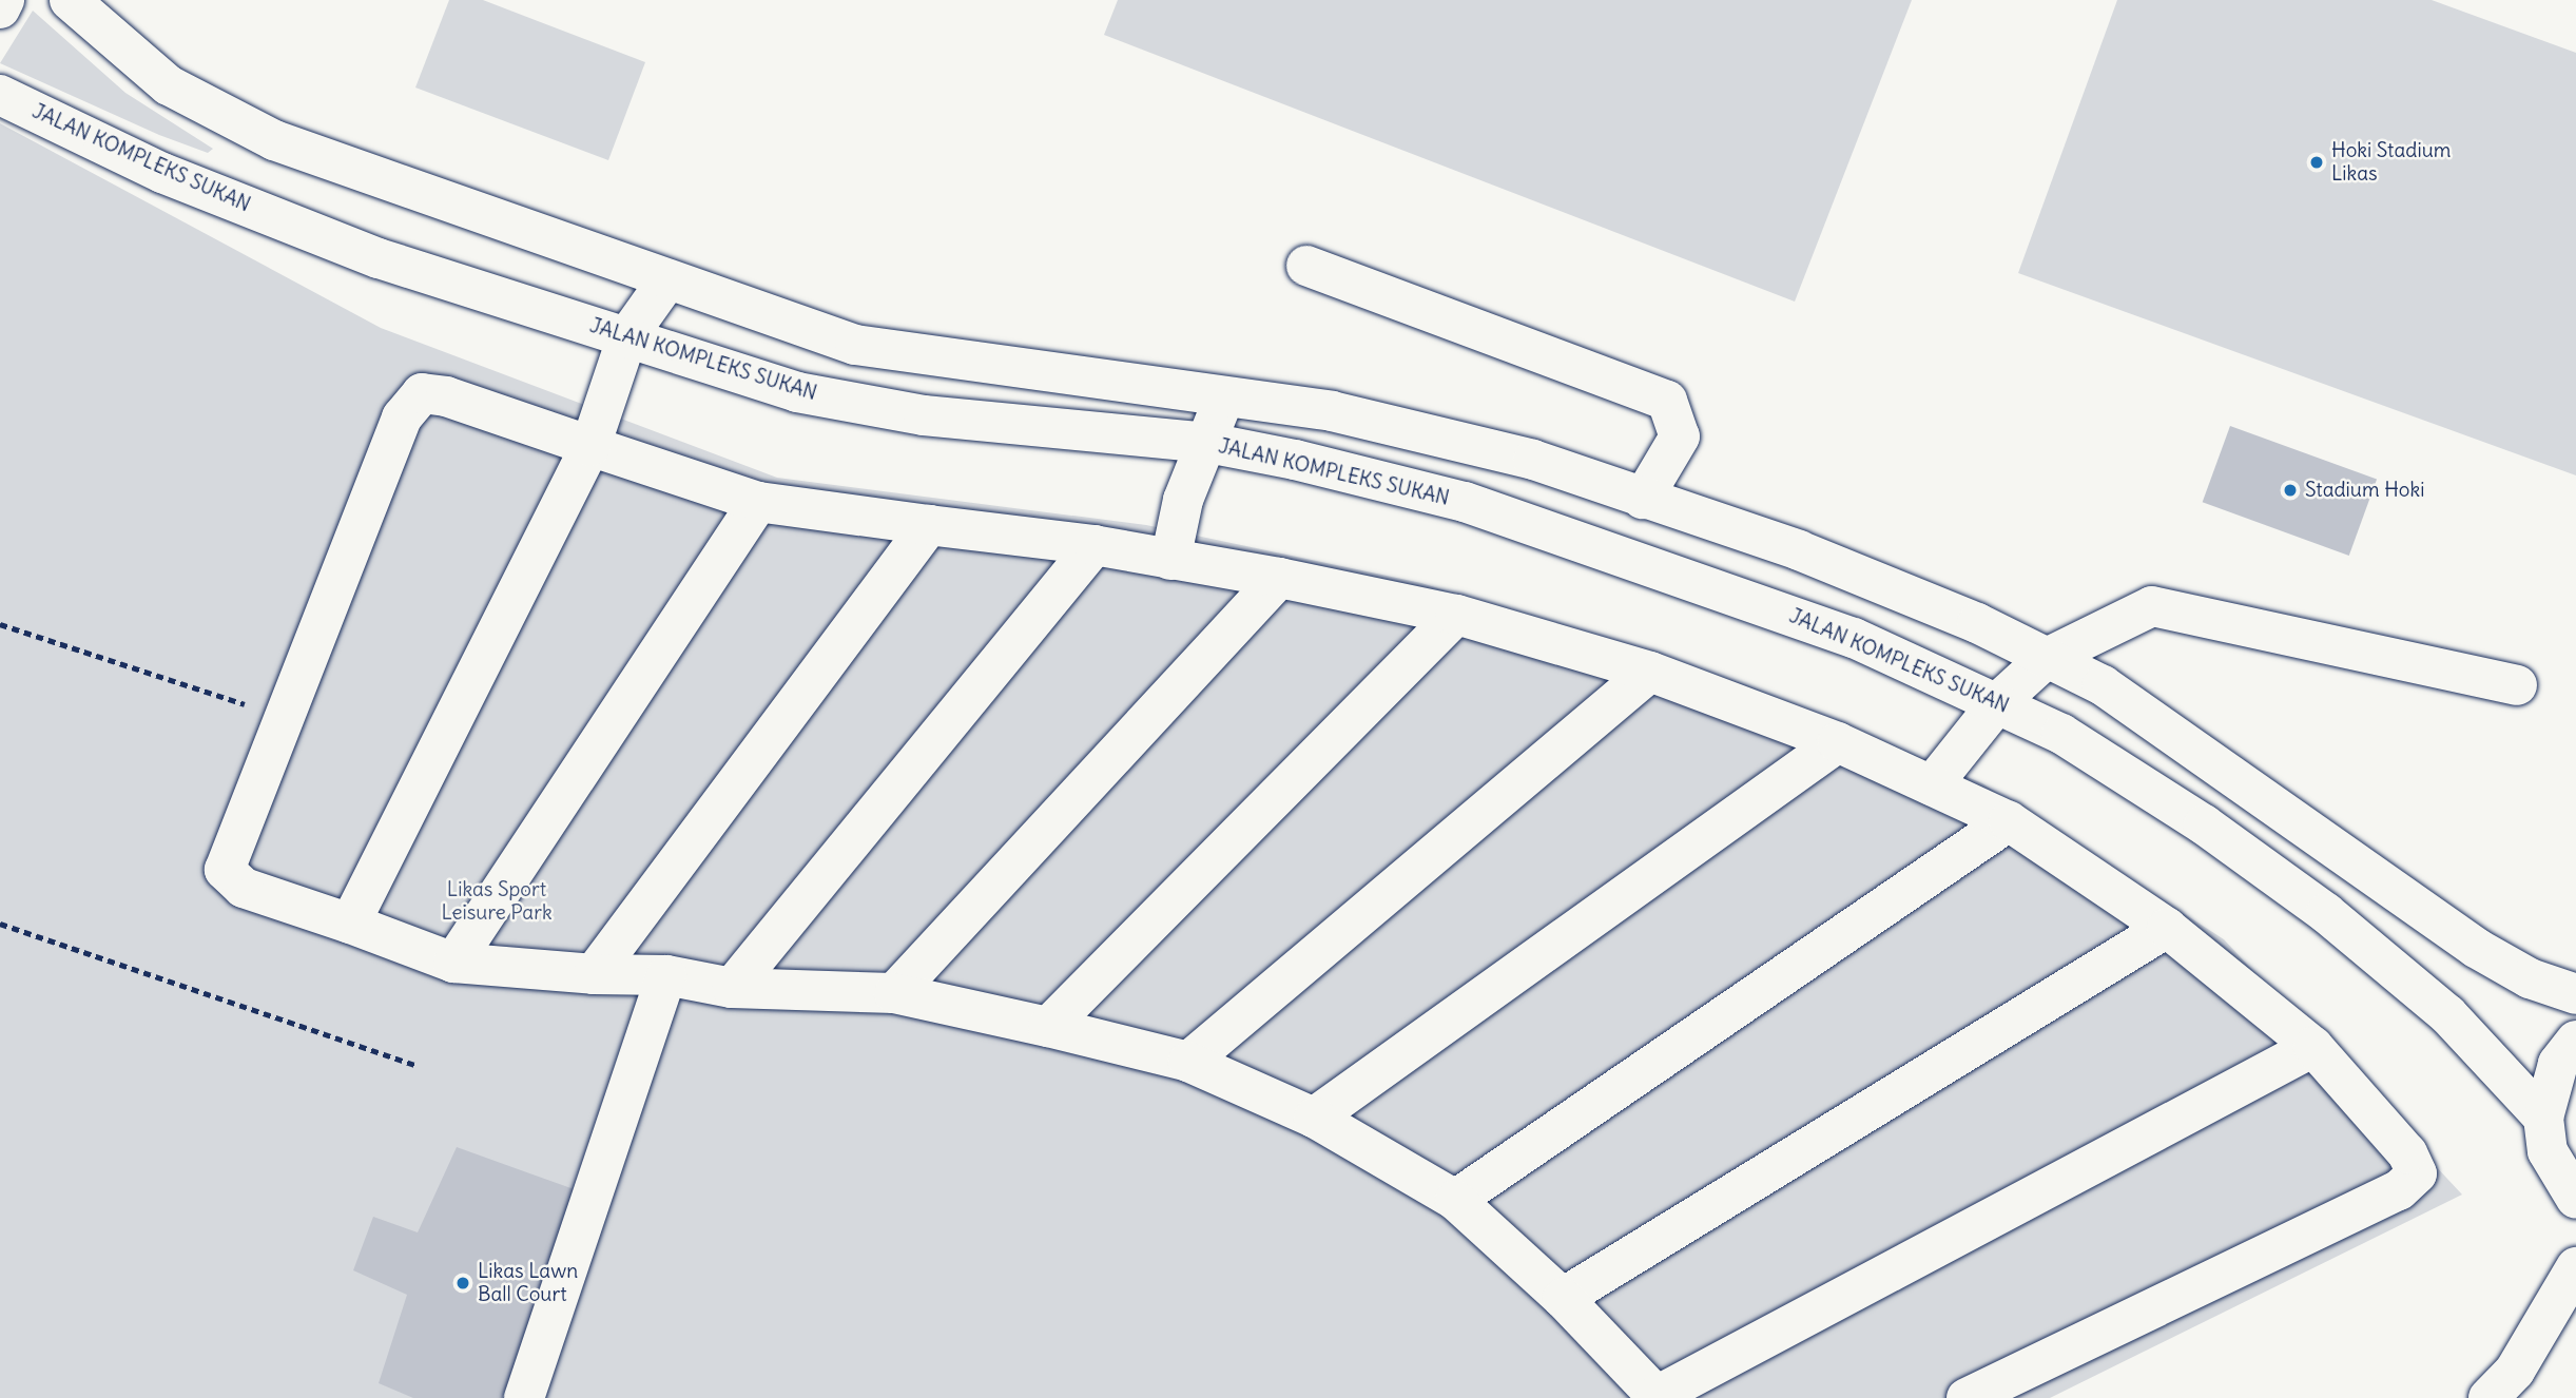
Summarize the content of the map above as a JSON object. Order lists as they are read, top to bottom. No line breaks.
{"streets":{"main road":["JALAN KOMPLEKS SUKAN"]},"parks":["Likas Sport Leisure Park"],"places":["Hoki Stadium Likas","Stadium Hoki","Likas Lawn Ball Court"]}
